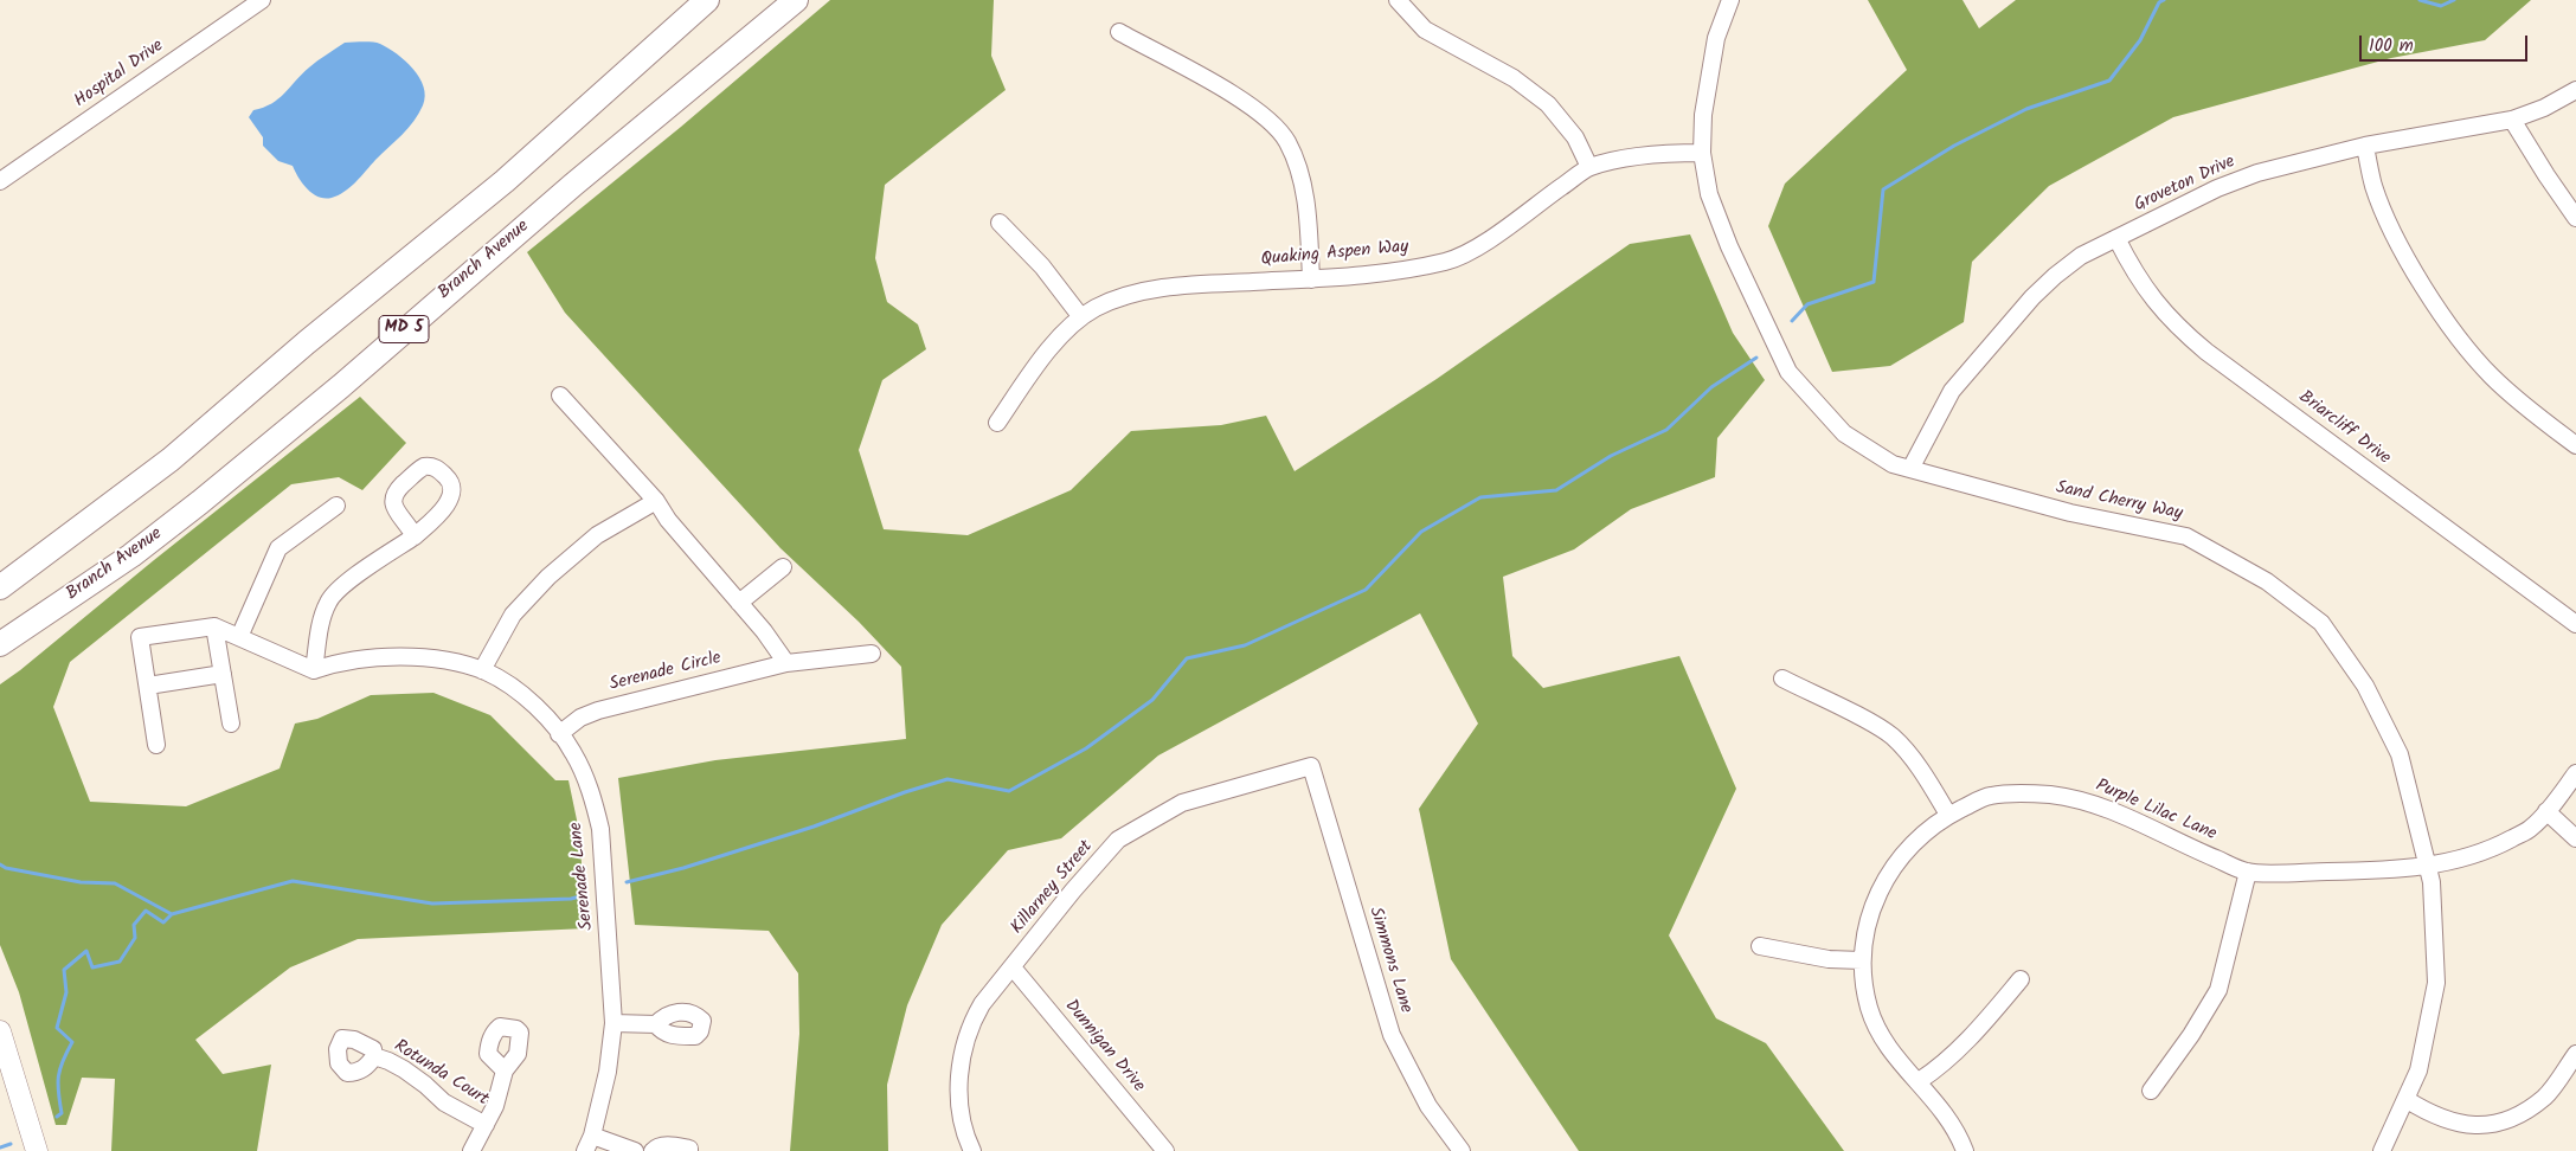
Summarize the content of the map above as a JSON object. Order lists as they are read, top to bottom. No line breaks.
{"streets":{"highway":["Branch Avenue","MD 5"],"street":["Hospital Drive","Groveton Drive","Quaking Aspen Way","Briarcliff Drive","Sand Cherry Way","Serenade Circle","Purple Lilac Lane","Serenade Lane","Killarney Street","Simmons Lane","Dunnigan Drive","Rotunda Court"]},"crossings":[["Groveton Drive","Briarcliff Drive"],["Groveton Drive","Sand Cherry Way"],["Quaking Aspen Way","Sand Cherry Way"],["Sand Cherry Way","Purple Lilac Lane"],["Serenade Circle","Serenade Lane"],["Killarney Street","Simmons Lane"],["Killarney Street","Dunnigan Drive"]],"scale_bar":"100 m"}
